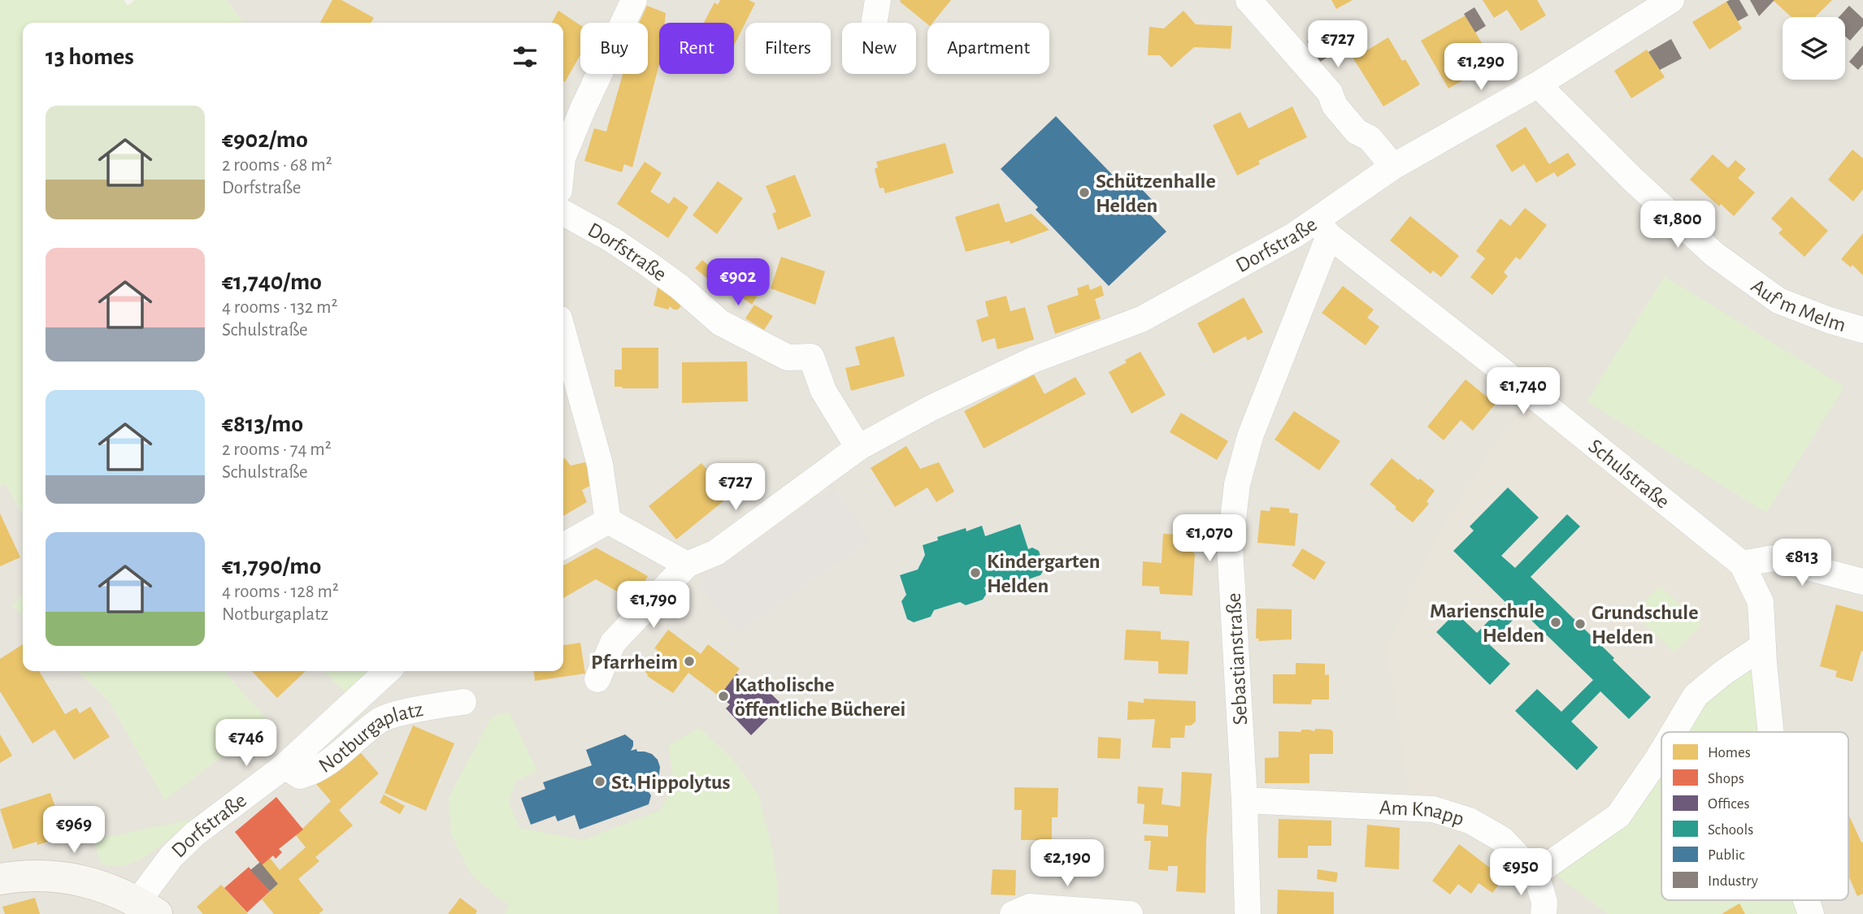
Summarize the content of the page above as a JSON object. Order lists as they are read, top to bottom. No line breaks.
{"streets":{"street":["Dorfstraße","Auf'm Melm","Schulstraße","Sebastianstraße","Notburgaplatz","Am Knapp"]},"crossings":[["Dorfstraße","Auf'm Melm"],["Dorfstraße","Schulstraße"],["Dorfstraße","Sebastianstraße"],["Dorfstraße","Notburgaplatz"],["Schulstraße","Sebastianstraße"],["Sebastianstraße","Am Knapp"]],"places":["Schützenhalle Helden","Kindergarten Helden","Marienschule Helden","Grundschule Helden","Pfarrheim","Katholische öffentliche Bücherei","St. Hippolytus"],"legend":["Homes","Shops","Offices","Schools","Public","Industry"],"page":{"price":["€727","€1,290","€1,800","€902","€1,740","€727","€1,070","€813","€1,790","€746","€969","€2,190","€950"],"chip":["Buy","Rent","Filters","New","Apartment"],"heading":"13 homes","list":[{"name":"€902/mo","note":"2 rooms · 68 m² · Dorfstraße"},{"name":"€1,740/mo","note":"4 rooms · 132 m² · Schulstraße"},{"name":"€813/mo","note":"2 rooms · 74 m² · Schulstraße"},{"name":"€1,790/mo","note":"4 rooms · 128 m² · Notburgaplatz"}]}}
